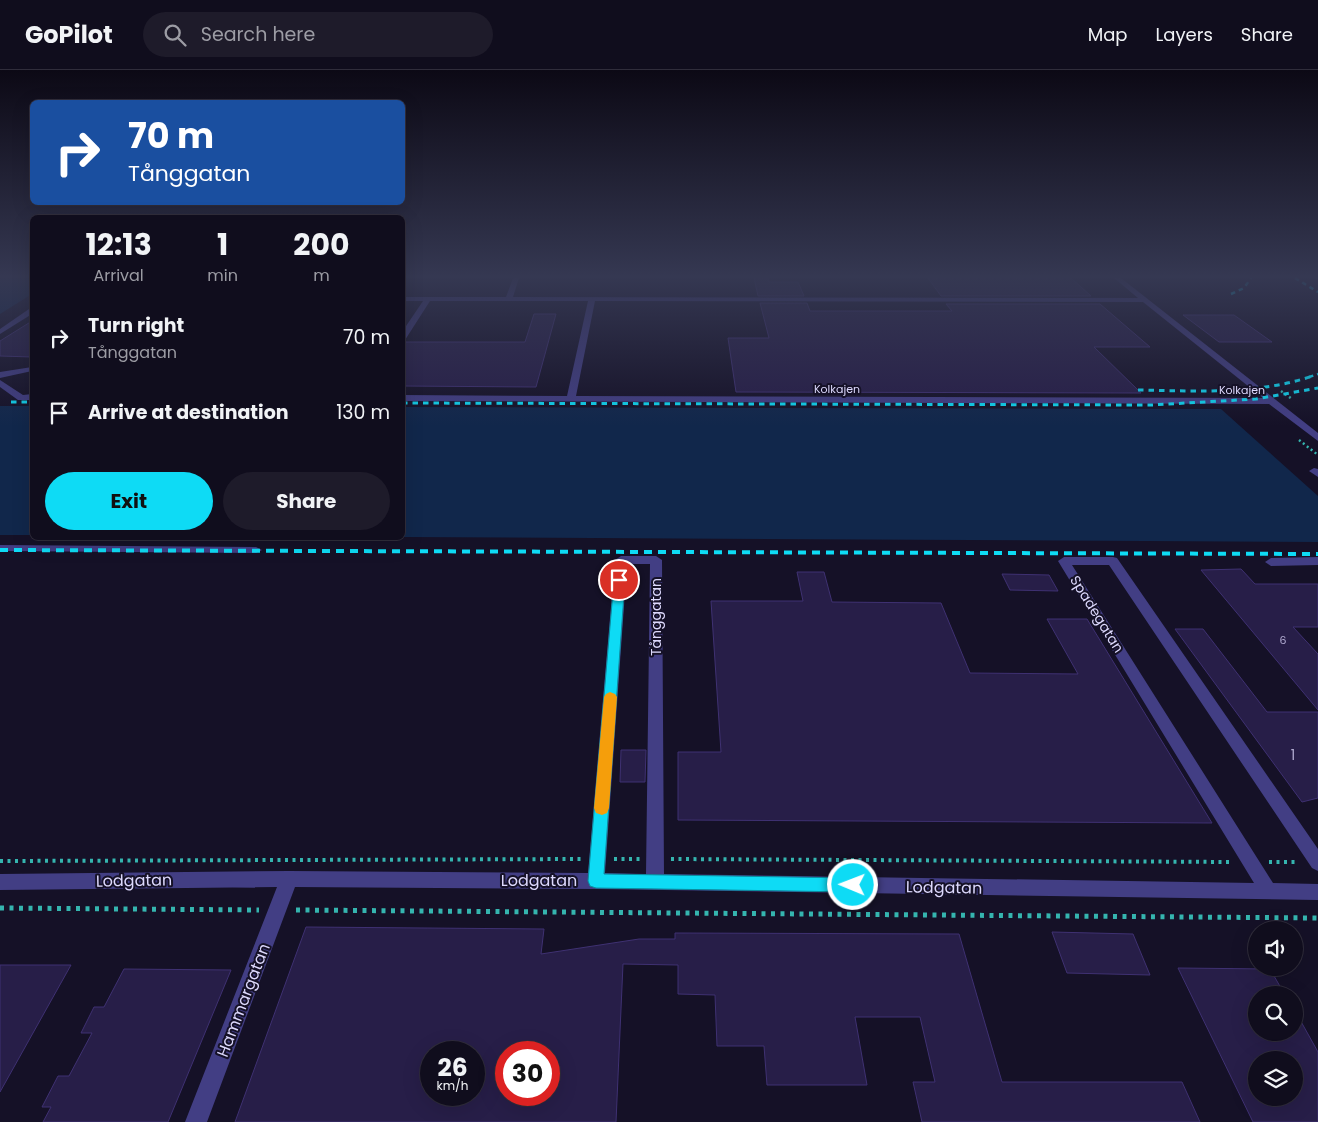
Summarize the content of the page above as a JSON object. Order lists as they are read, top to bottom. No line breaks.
{"streets":{"street":["Kolkajen","Spadegatan","Tånggatan","Lodgatan","Hammargatan"]},"crossings":[["Spadegatan","Lodgatan"],["Tånggatan","Lodgatan"],["Lodgatan","Hammargatan"]],"house_numbers":["6","1"],"page":{"header":"GoPilot","search":"Search here","nav":["Map","Layers","Share"],"turn":["70 m","Tånggatan"],"eta":["12:13","Arrival","1","min","200","m"],"list":[{"name":"Turn right","note":"Tånggatan","value":"70 m"},{"name":"Arrive at destination","value":"130 m"}],"buttons":["Exit","Share"],"speed":"26 km/h","limit":"30"}}
